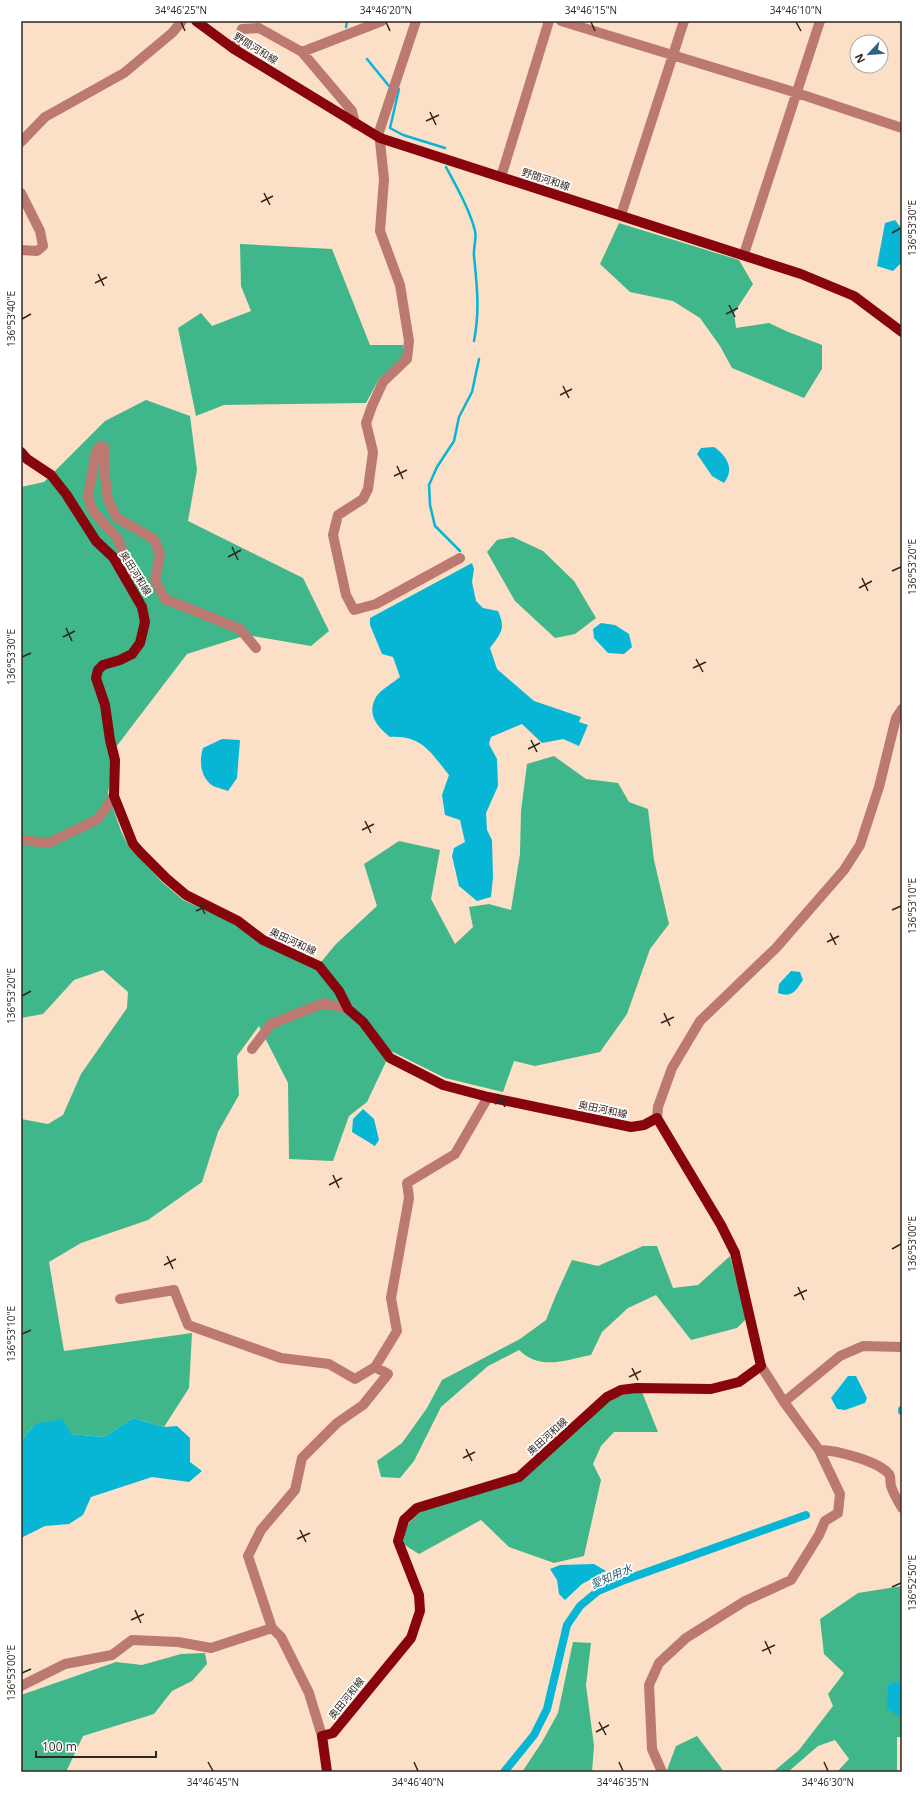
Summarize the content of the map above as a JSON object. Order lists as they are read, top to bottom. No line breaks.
{"streets":{"main road":["野間河和線","奥田河和線"]},"water":["愛知用水"],"scale_bar":"100 m","north":"bottom left","coordinates":["34°46'25\"N","34°46'20\"N","34°46'15\"N","34°46'10\"N","136°53'30\"E","136°53'40\"E","136°53'20\"E","136°53'10\"E","136°53'00\"E","136°52'50\"E","34°46'45\"N","34°46'40\"N","34°46'35\"N","34°46'30\"N"]}
